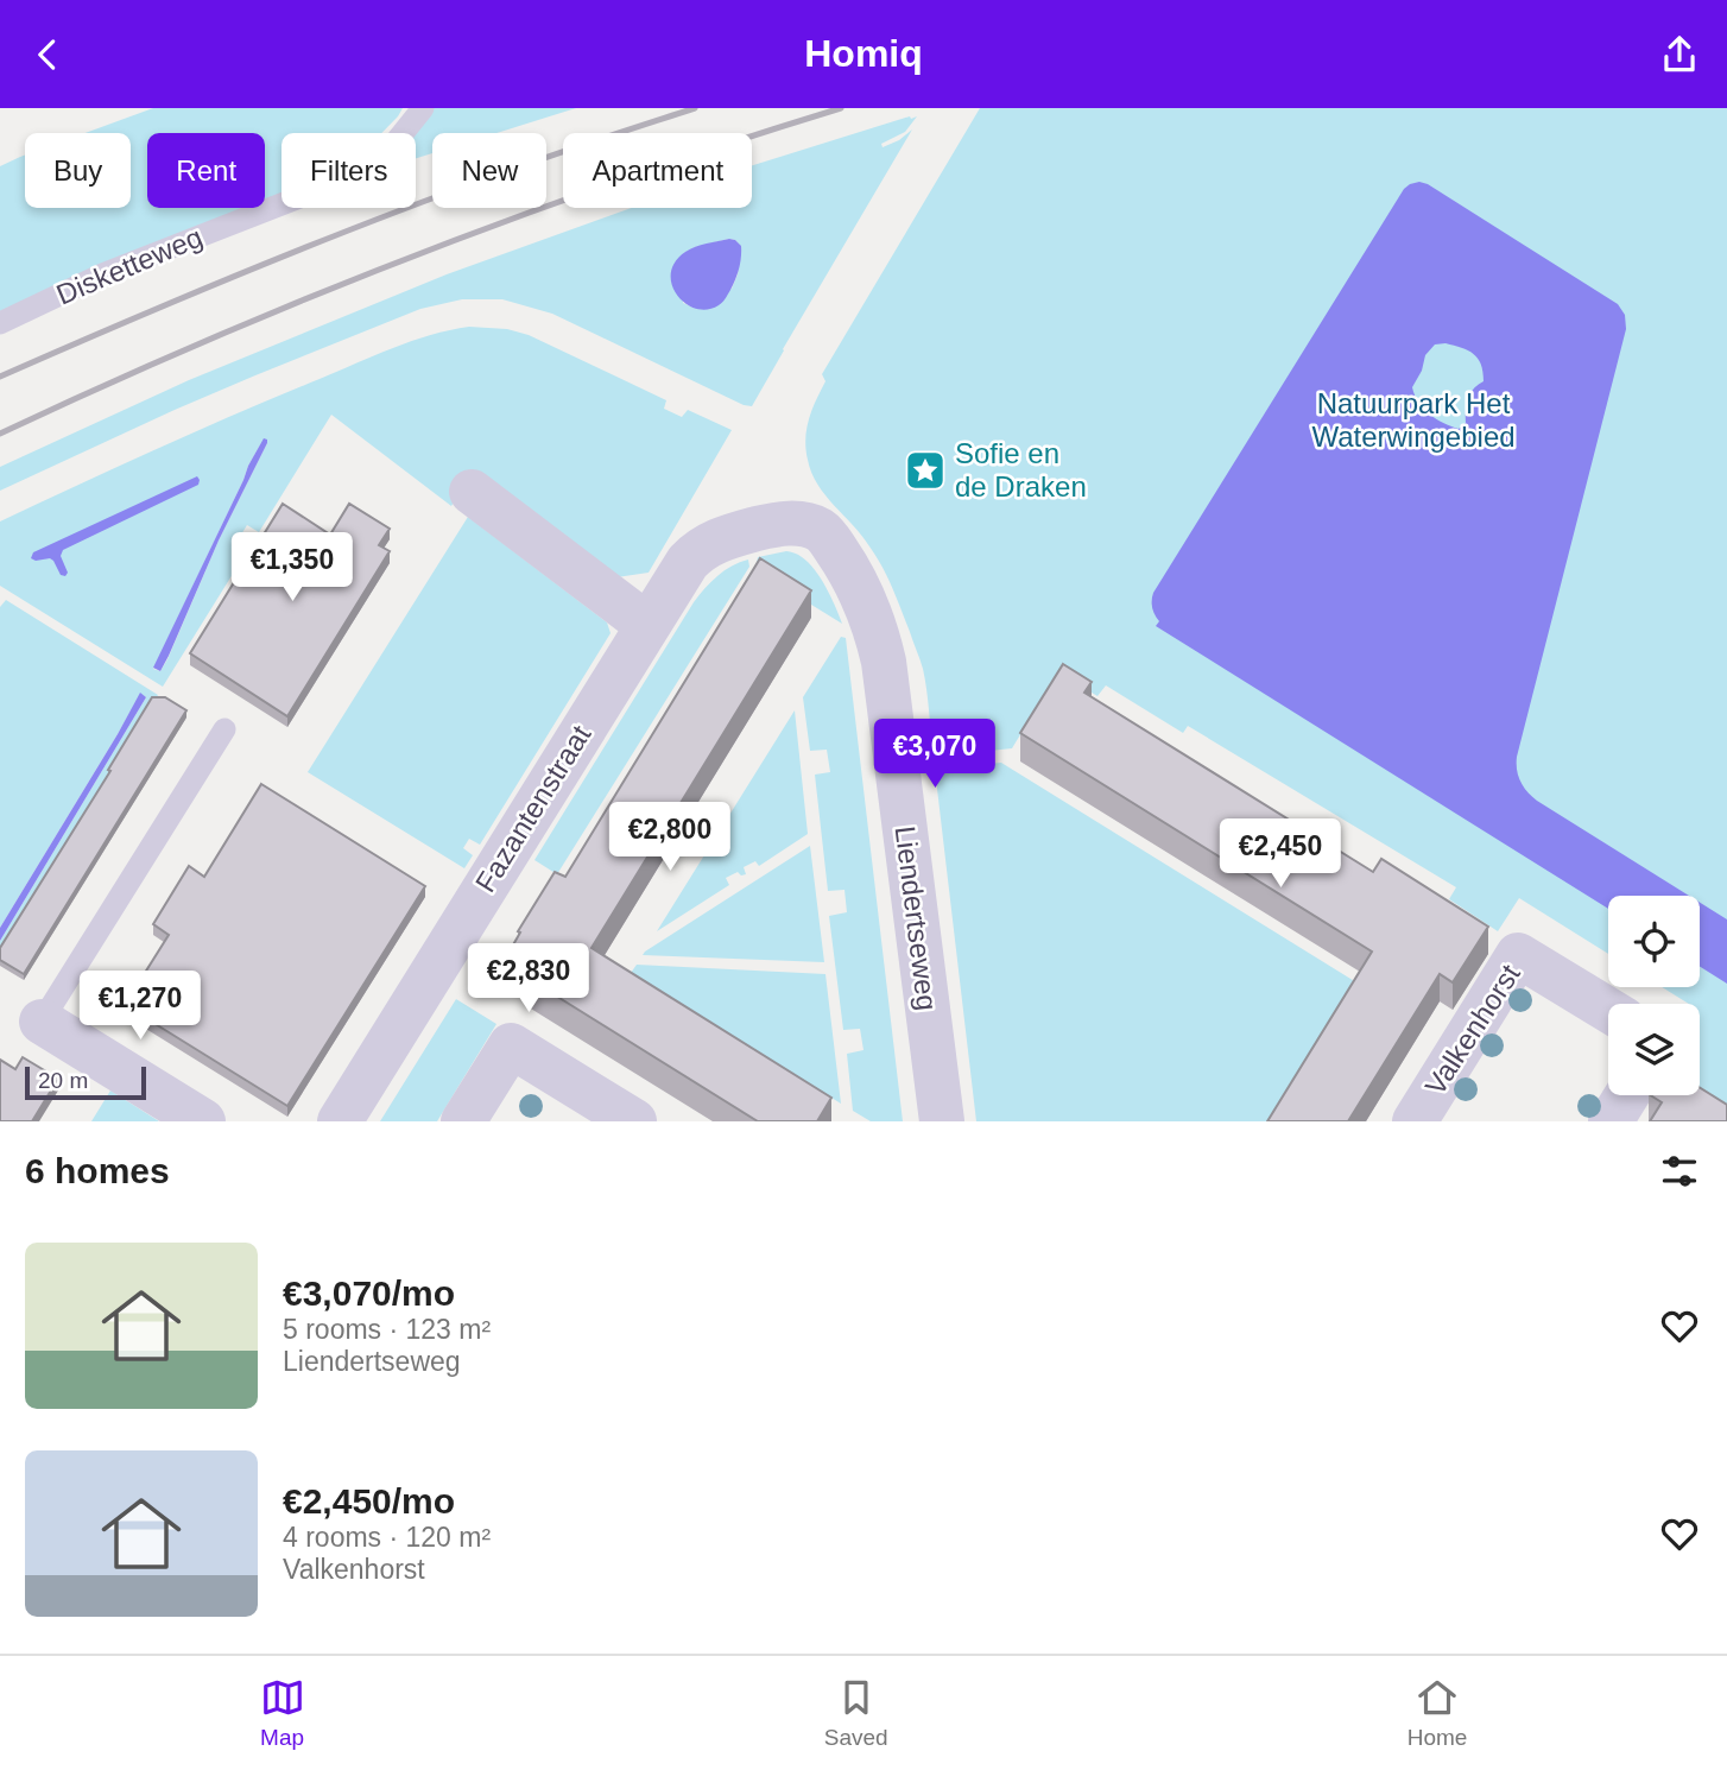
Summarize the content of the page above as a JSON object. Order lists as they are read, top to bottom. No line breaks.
{"streets":{"street":["Fazantenstraat","Liendertseweg","Valkenhorst"],"lane":["Disketteweg"]},"crossings":[["Fazantenstraat","Liendertseweg"]],"parks":["Natuurpark Het Waterwingebied"],"places":{"place":["Sofie en de Draken"]},"scale_bar":"20 m","page":{"header":"Homiq","chip":["Buy","Rent","Filters","New","Apartment"],"price":["€1,350","€3,070","€2,800","€2,450","€2,830","€1,270"],"scale":"20 m","heading":"6 homes","list":[{"name":"€3,070/mo","note":"5 rooms · 123 m² · Liendertseweg"},{"name":"€2,450/mo","note":"4 rooms · 120 m² · Valkenhorst"}],"tabs":["Map","Saved","Home"]}}
